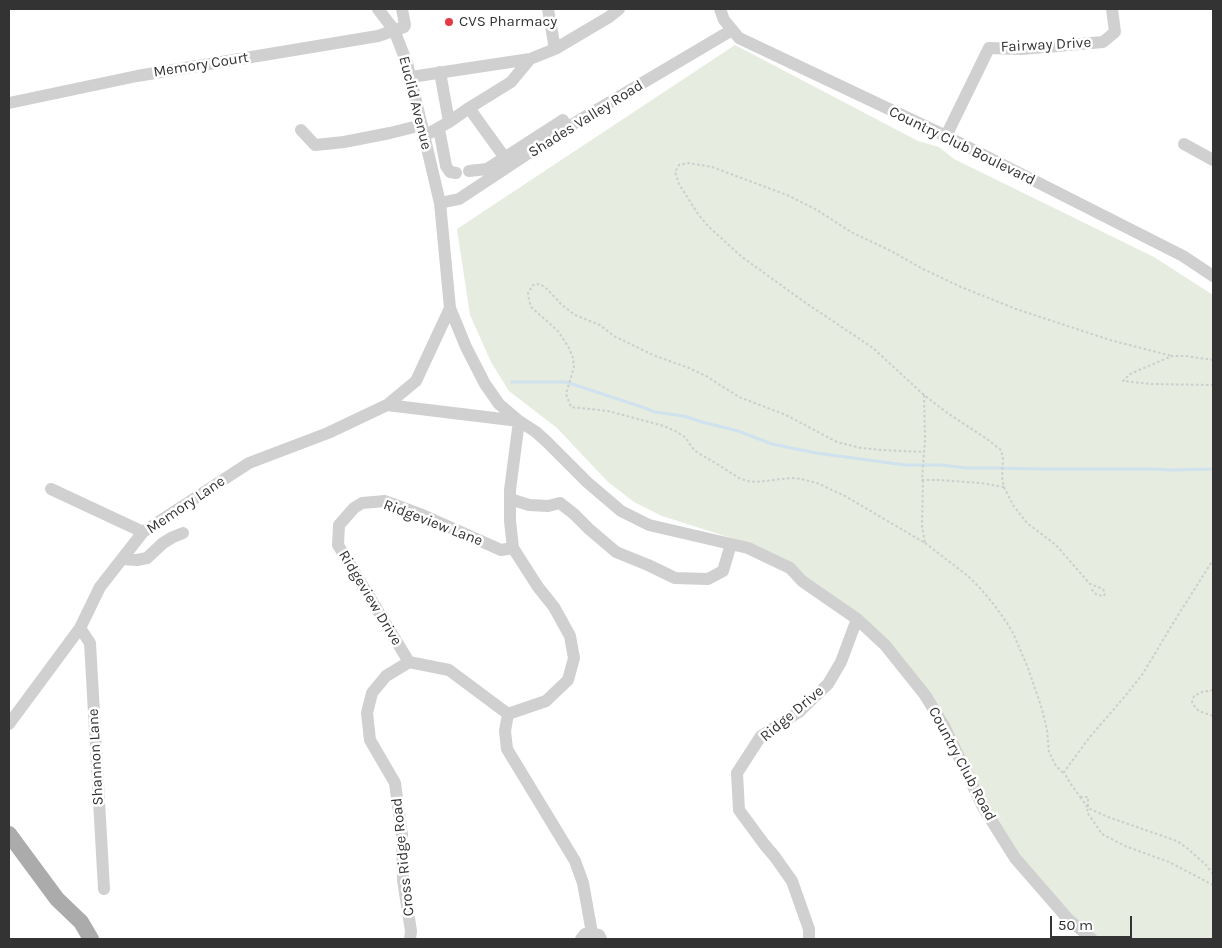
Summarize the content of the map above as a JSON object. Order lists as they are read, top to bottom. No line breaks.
{"streets":{"street":["Fairway Drive","Memory Court","Euclid Avenue","Shades Valley Road","Country Club Boulevard","Memory Lane","Ridgeview Lane","Ridgeview Drive","Ridge Drive","Shannon Lane","Country Club Road","Cross Ridge Road"]},"crossings":[["Fairway Drive","Country Club Boulevard"],["Memory Court","Euclid Avenue"],["Euclid Avenue","Shades Valley Road"],["Euclid Avenue","Country Club Road"],["Shades Valley Road","Country Club Boulevard"],["Shades Valley Road","Country Club Road"],["Memory Lane","Shannon Lane"],["Memory Lane","Country Club Road"],["Ridgeview Lane","Ridgeview Drive"],["Ridgeview Drive","Cross Ridge Road"],["Ridge Drive","Country Club Road"]],"places":["CVS Pharmacy"],"scale_bar":"50 m"}
